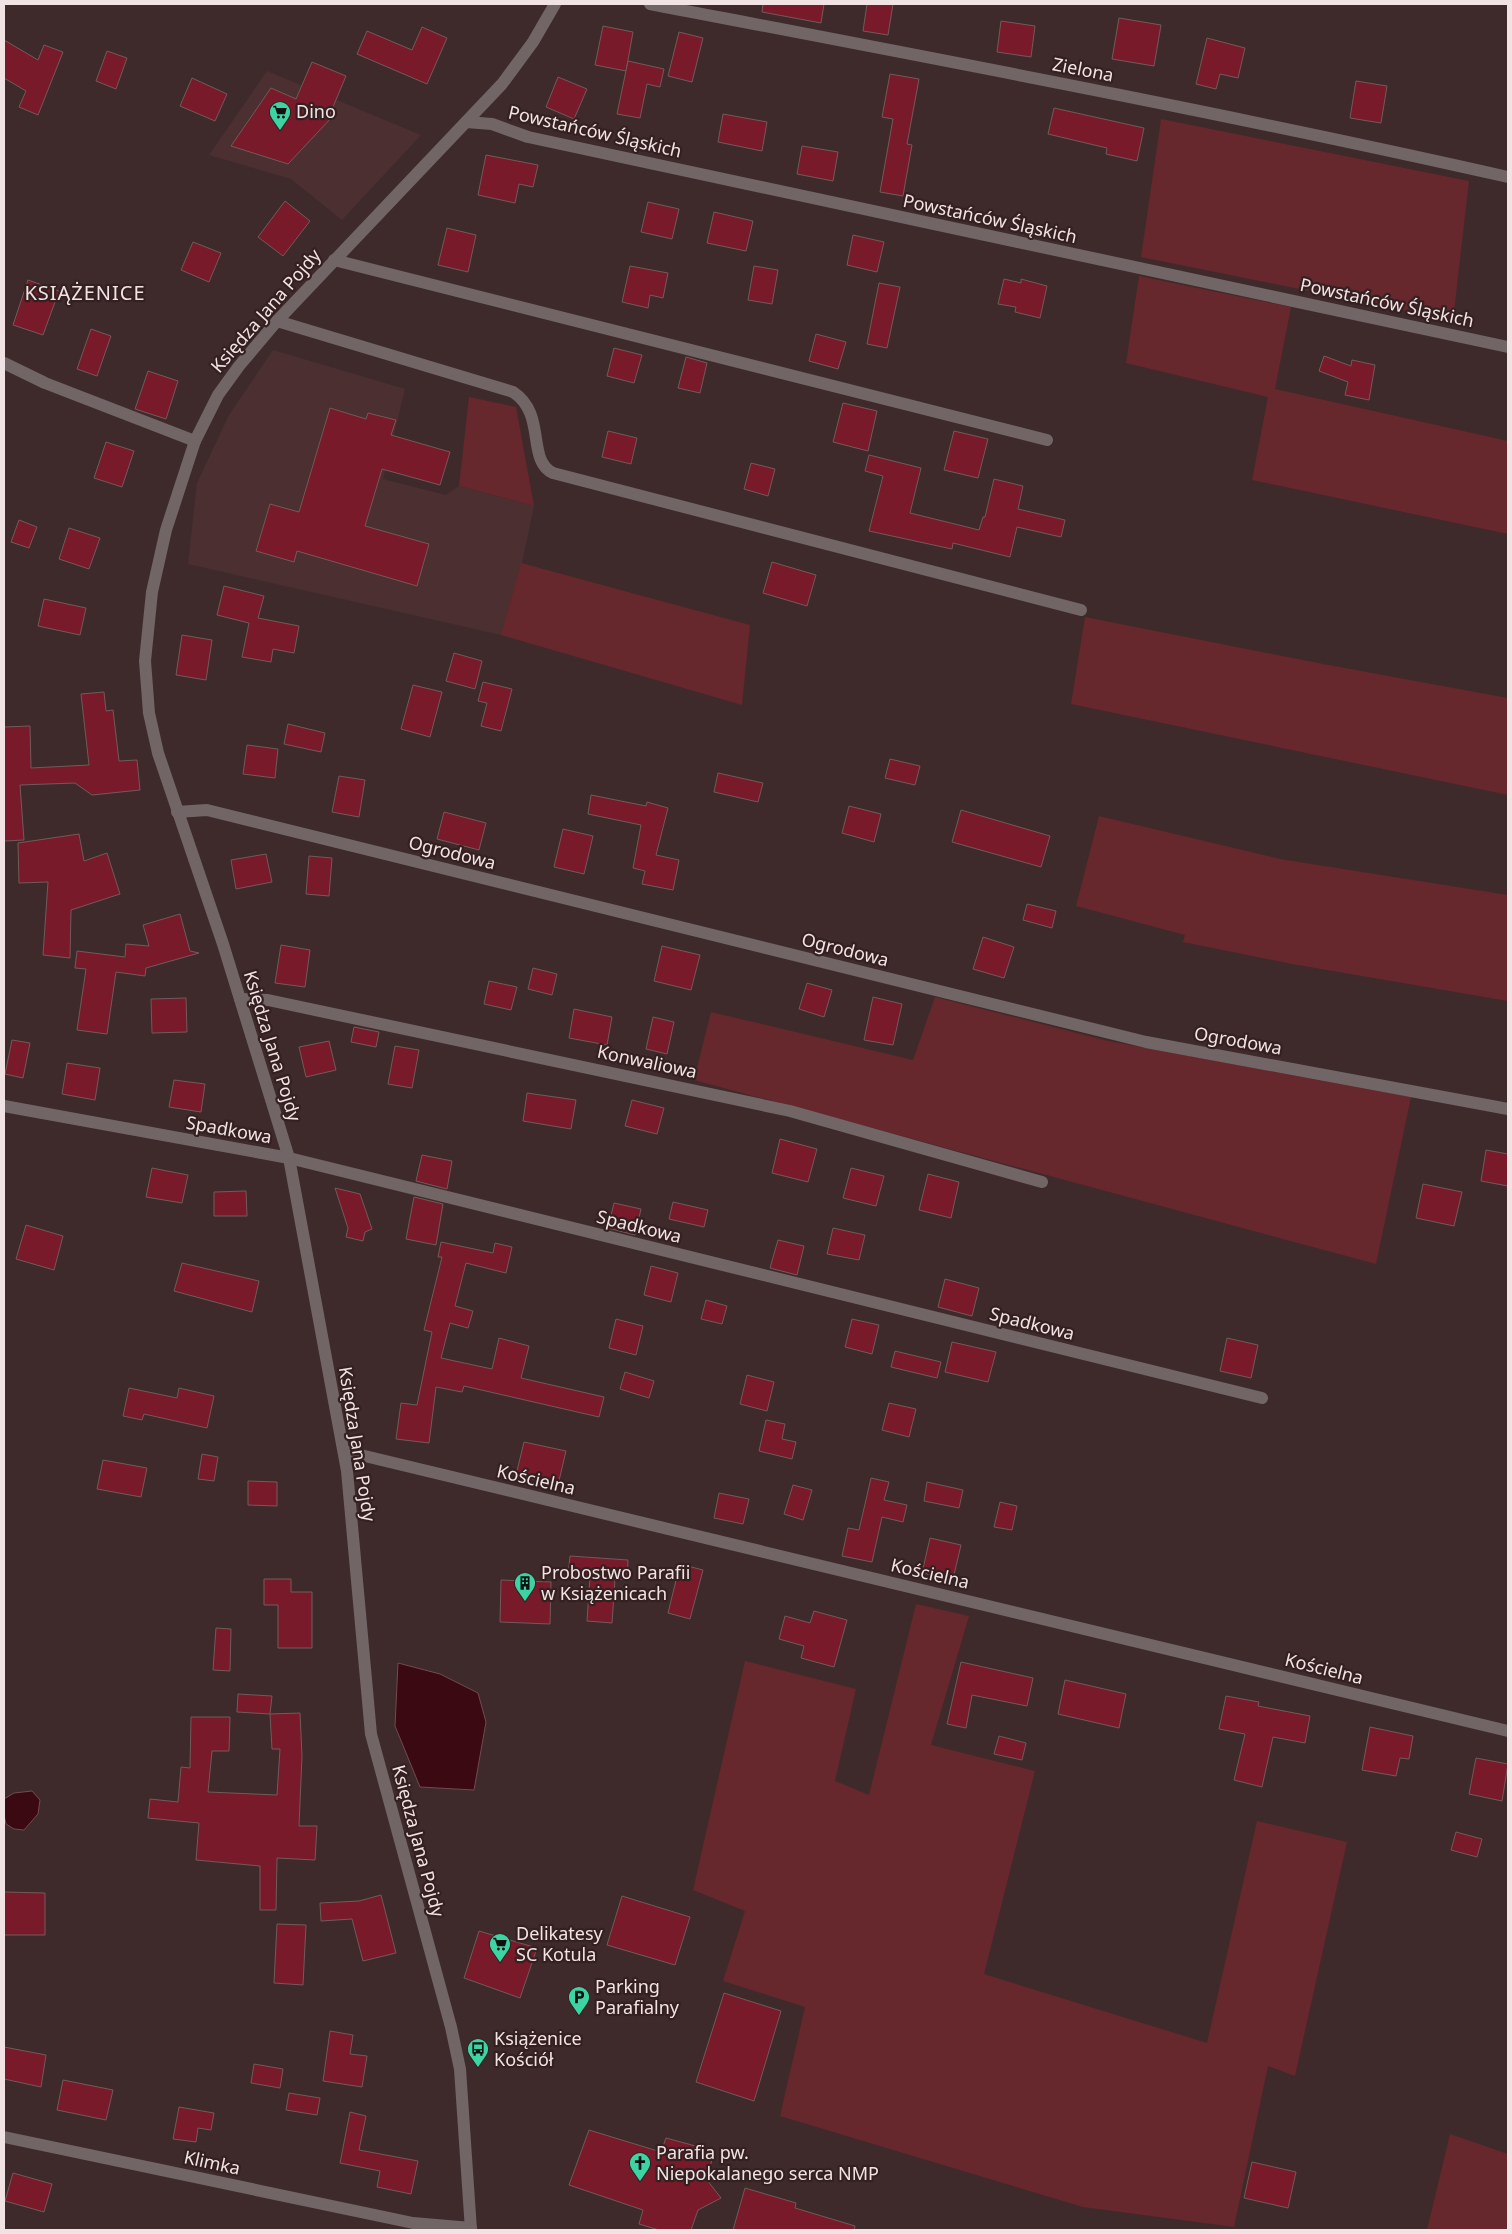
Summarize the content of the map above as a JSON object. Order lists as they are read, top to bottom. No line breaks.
{"streets":{"street":["Zielona","Powstańców Śląskich","Księdza Jana Pojdy","Ogrodowa","Konwaliowa","Spadkowa","Kościelna","Klimka"]},"crossings":[["Powstańców Śląskich","Księdza Jana Pojdy"],["Księdza Jana Pojdy","Ogrodowa"],["Księdza Jana Pojdy","Konwaliowa"],["Księdza Jana Pojdy","Spadkowa"],["Księdza Jana Pojdy","Kościelna"],["Księdza Jana Pojdy","Klimka"]],"districts":["KSIĄŻENICE"],"places":{"supermarket":["Dino","Delikatesy SC Kotula"],"building":["Probostwo Parafii w Książenicach"],"parking":["Parking Parafialny"],"bus stop":["Książenice Kościół"],"church":["Parafia pw. Niepokalanego serca NMP"]}}
